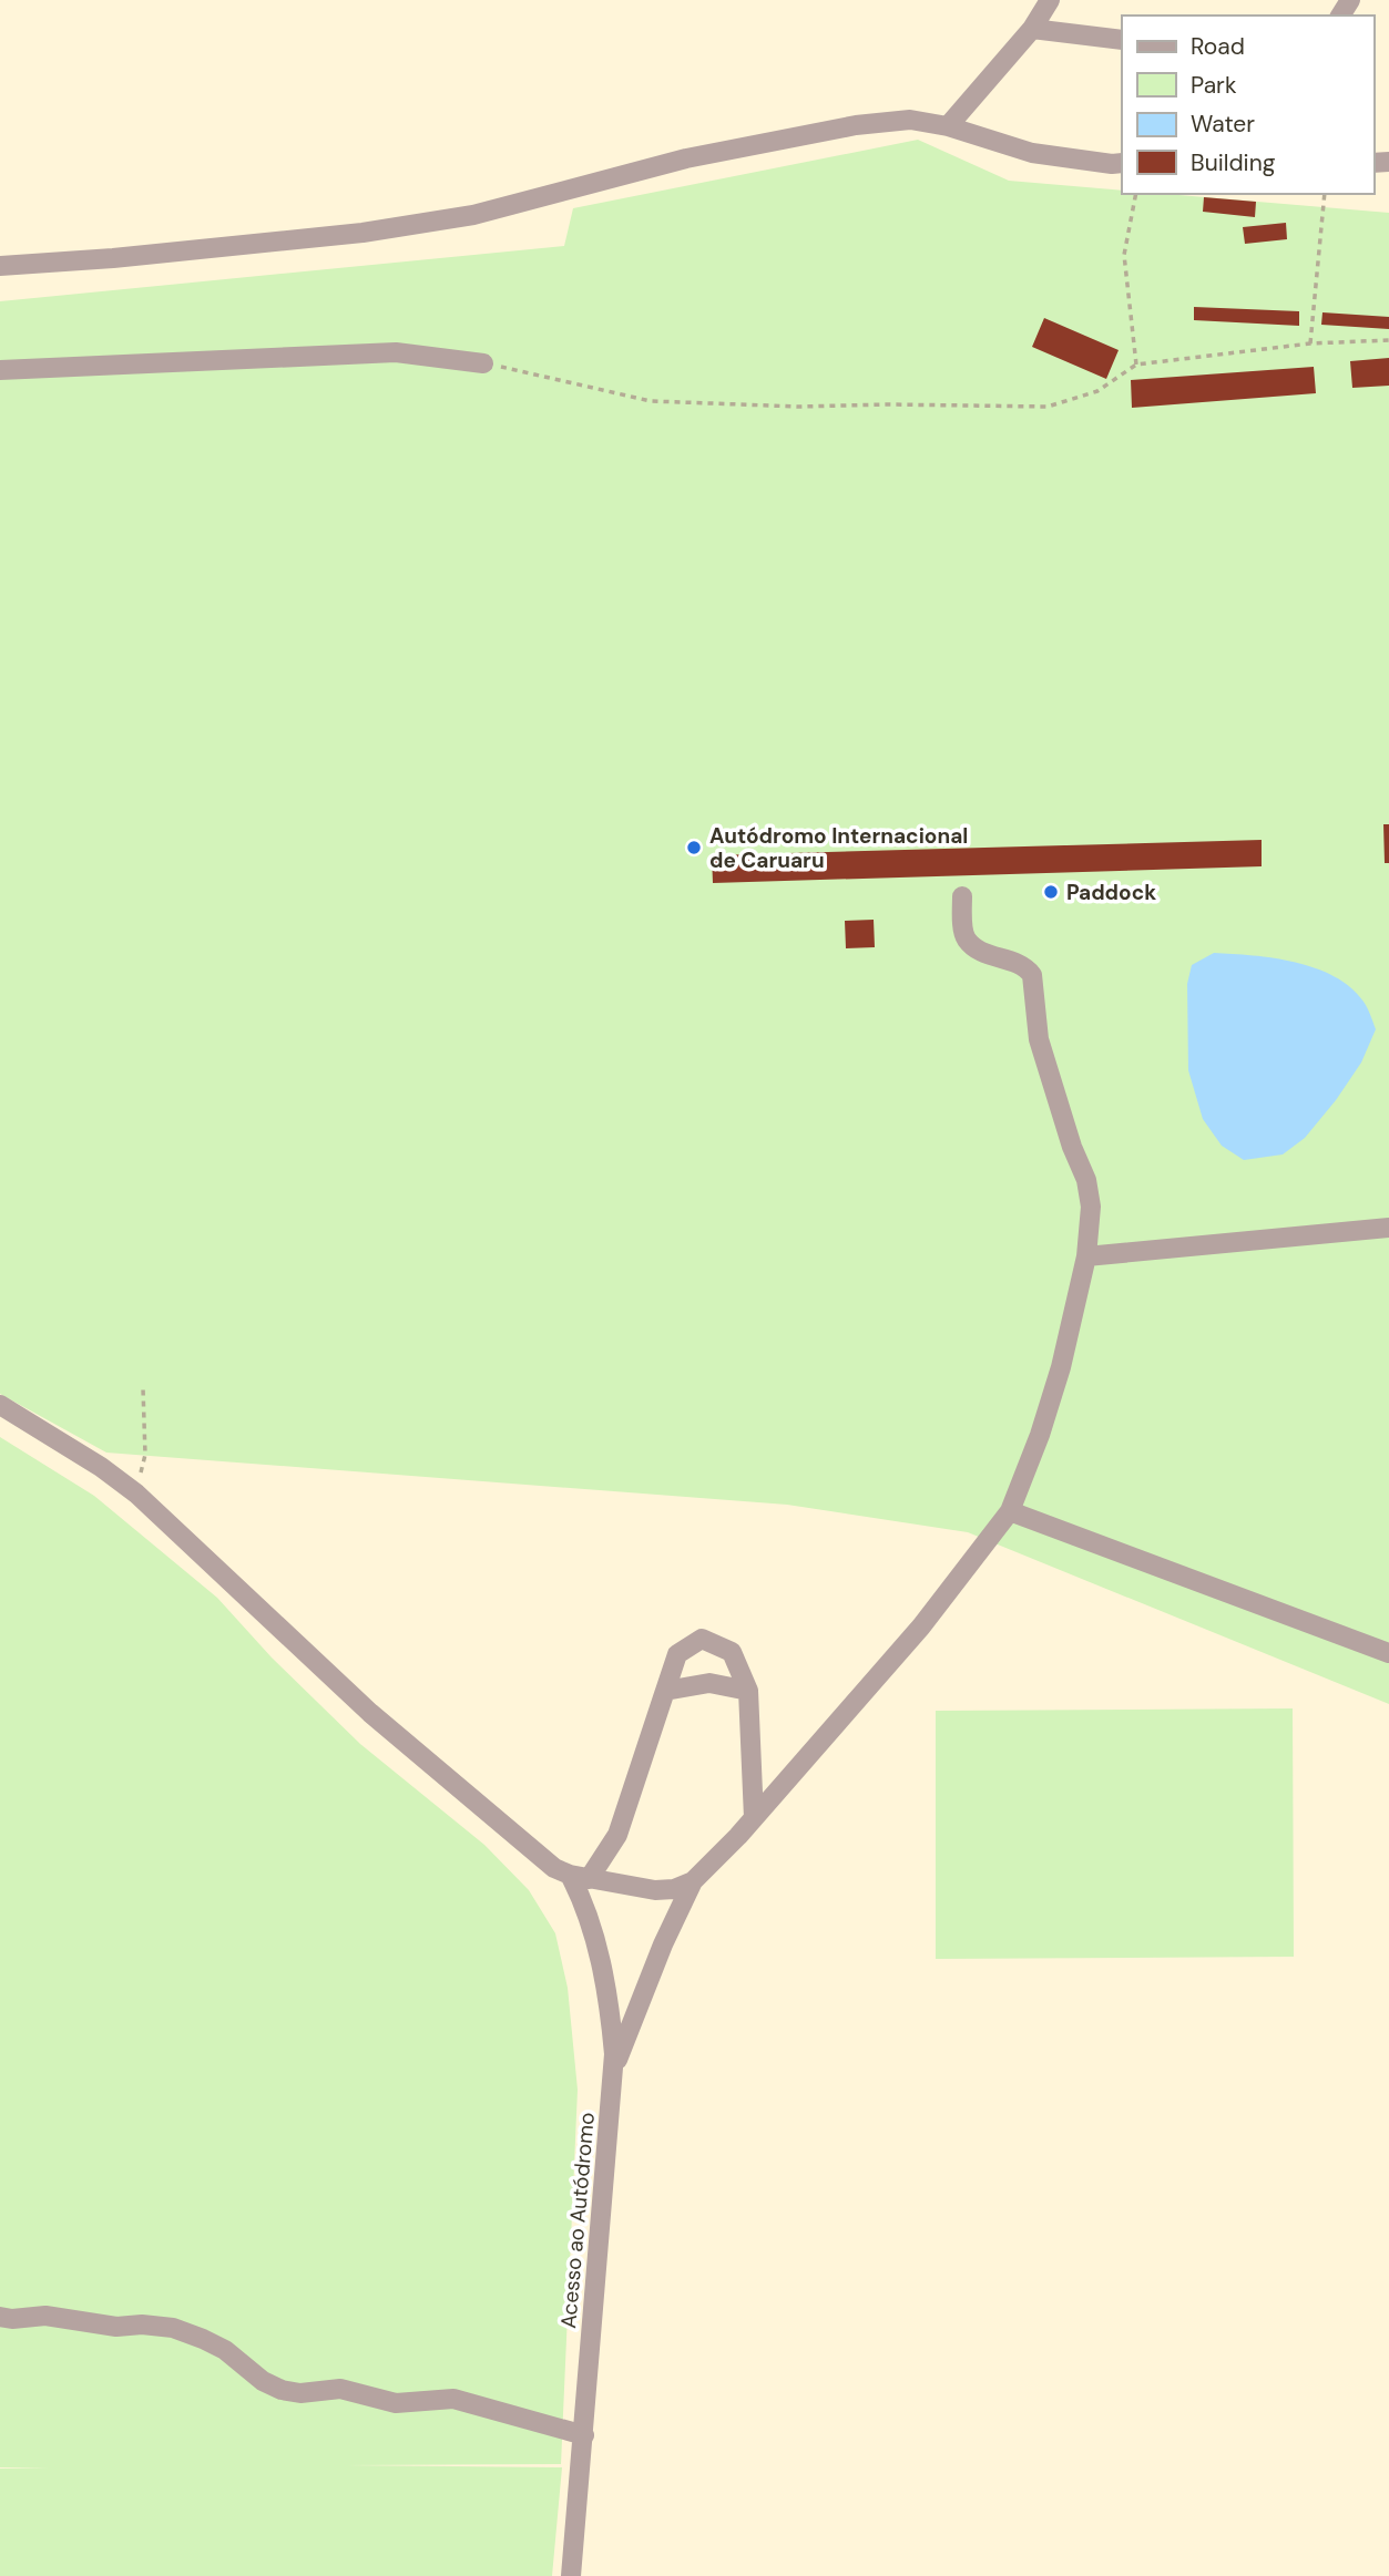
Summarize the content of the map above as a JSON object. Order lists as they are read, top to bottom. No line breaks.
{"streets":{"street":["Acesso ao Autódromo"]},"places":["Autódromo Internacional de Caruaru","Paddock"],"legend":["Road","Park","Water","Building"]}
